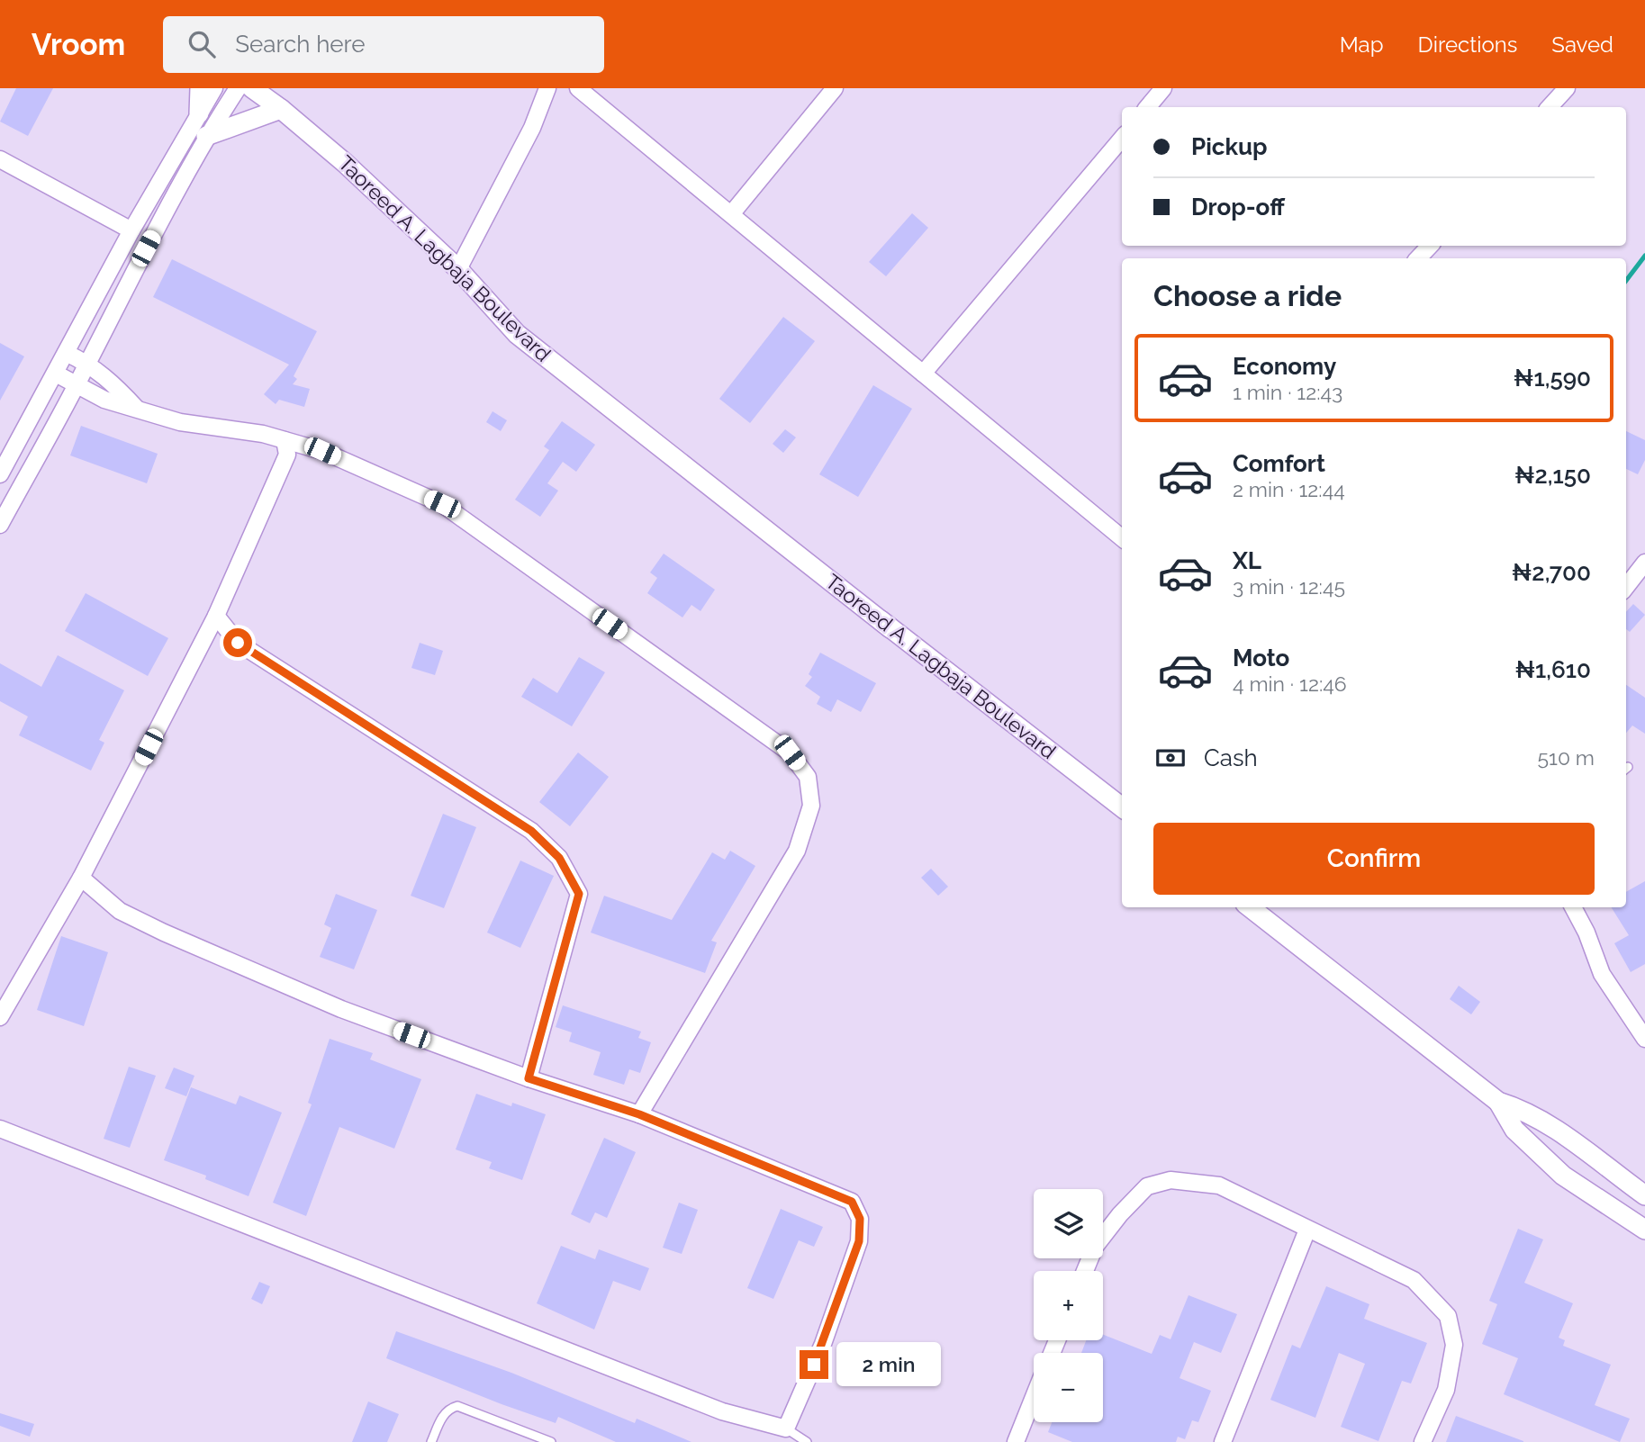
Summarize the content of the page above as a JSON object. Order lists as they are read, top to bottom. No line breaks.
{"streets":{"street":["Taoreed A. Lagbaja Boulevard"]},"page":{"header":"Vroom","search":"Search here","nav":["Map","Directions","Saved"],"banner":["Pickup","Drop-off"],"heading":"Choose a ride","list":[{"name":"Economy","note":"1 min · 12:43","value":"₦1,590"},{"name":"Comfort","note":"2 min · 12:44","value":"₦2,150"},{"name":"XL","note":"3 min · 12:45","value":"₦2,700"},{"name":"Moto","note":"4 min · 12:46","value":"₦1,610"}],"pay":["Cash","510 m"],"buttons":"Confirm","map_buttons":["+","−"],"bubble":"2 min"}}
